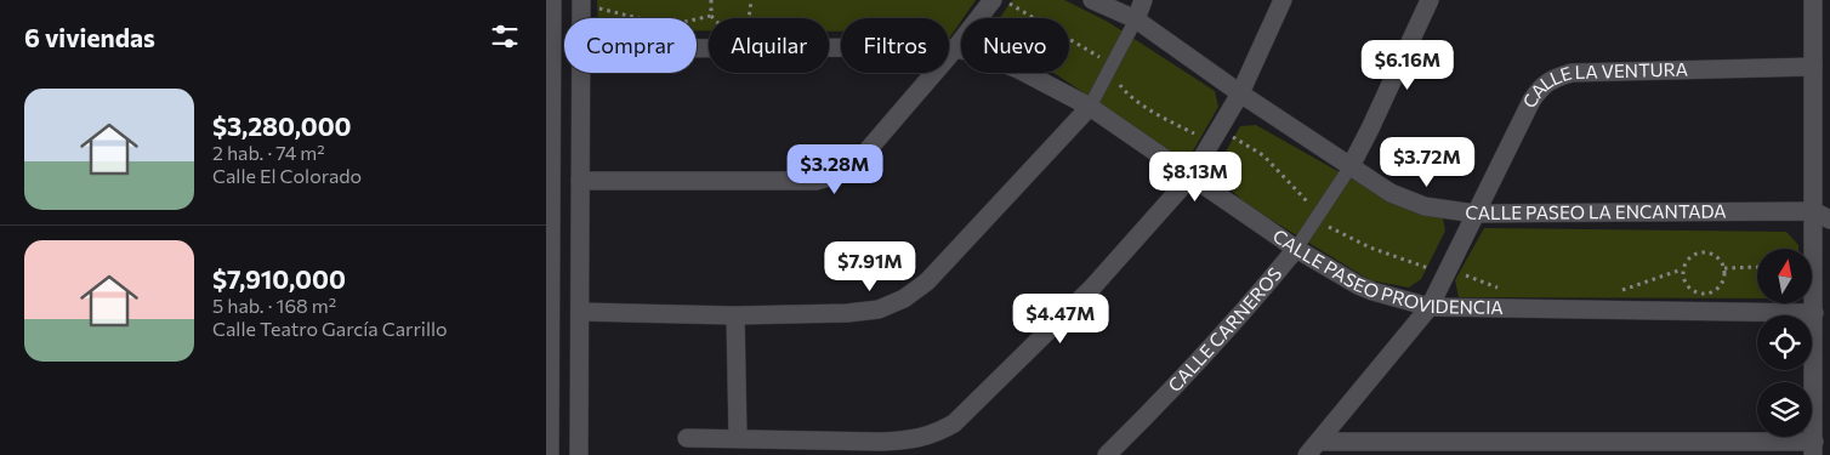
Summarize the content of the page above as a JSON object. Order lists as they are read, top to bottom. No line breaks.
{"streets":{"street":["CALLE LA VENTURA","CALLE PASEO LA ENCANTADA","CALLE PASEO PROVIDENCIA","CALLE CARNEROS"]},"crossings":[["CALLE LA VENTURA","CALLE PASEO LA ENCANTADA"],["CALLE LA VENTURA","CALLE PASEO PROVIDENCIA"],["CALLE PASEO LA ENCANTADA","CALLE CARNEROS"],["CALLE PASEO PROVIDENCIA","CALLE CARNEROS"]],"north":"top","page":{"heading":"6 viviendas","chip":["Comprar","Alquilar","Filtros","Nuevo"],"price":["$6.16M","$3.72M","$3.28M","$8.13M","$7.91M","$4.47M"],"list":[{"name":"$3,280,000","note":"2 hab. · 74 m² · Calle El Colorado"},{"name":"$7,910,000","note":"5 hab. · 168 m² · Calle Teatro García Carrillo"}]}}
